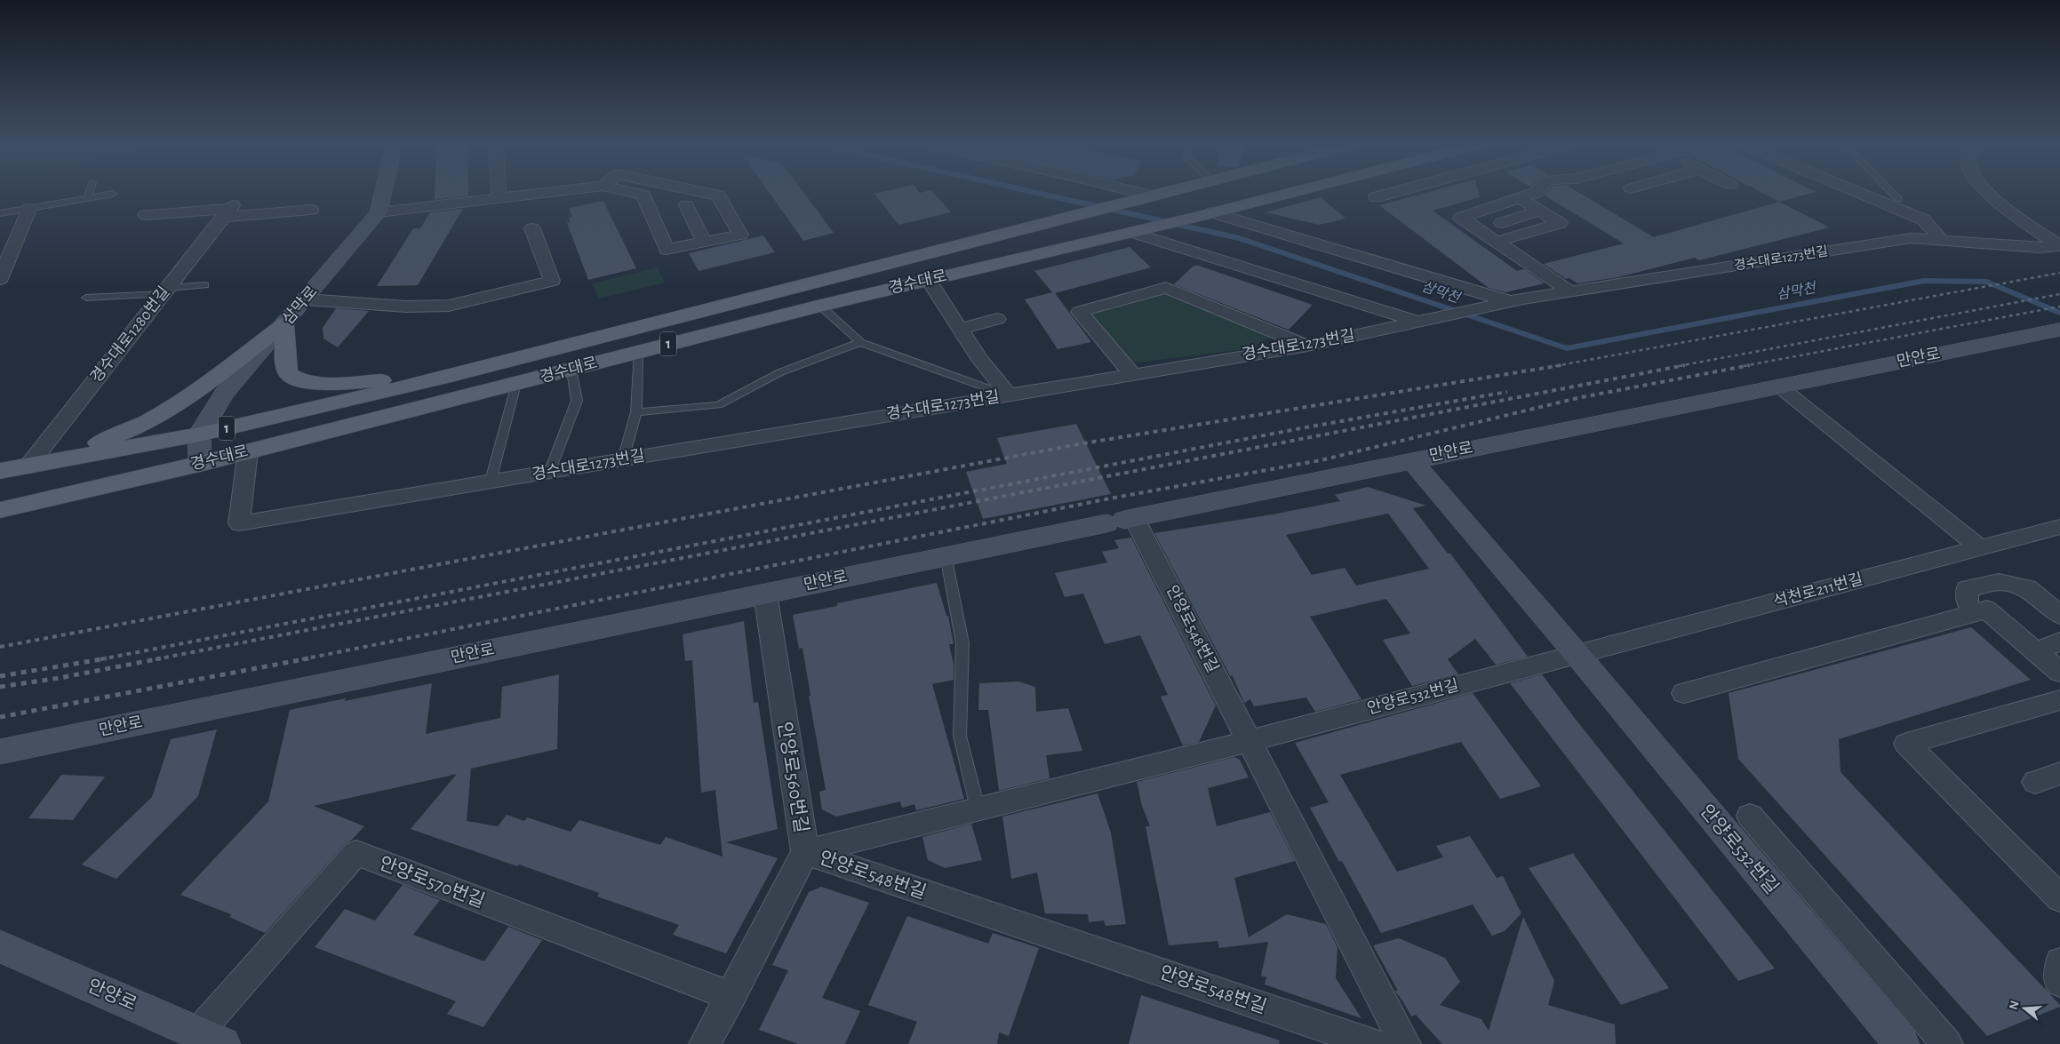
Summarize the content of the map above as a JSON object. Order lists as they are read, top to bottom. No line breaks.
{"streets":{"main road":["경수대로","1"],"street":["경수대로1273번길","삼막로","경수대로1280번길","만안로","석천로211번길","안양로548번길","안양로532번길","안양로560번길","안양로570번길","안양로"]},"crossings":[["경수대로1273번길","경수대로"],["경수대로","삼막로"],["경수대로","경수대로1280번길"],["경수대로","1"],["만안로","안양로548번길"],["만안로","안양로532번길"],["만안로","안양로560번길"],["석천로211번길","안양로532번길"],["안양로548번길","안양로532번길"],["안양로548번길","안양로560번길"],["안양로560번길","안양로570번길"],["안양로570번길","안양로"]],"water":["삼막천"],"north":"left"}
